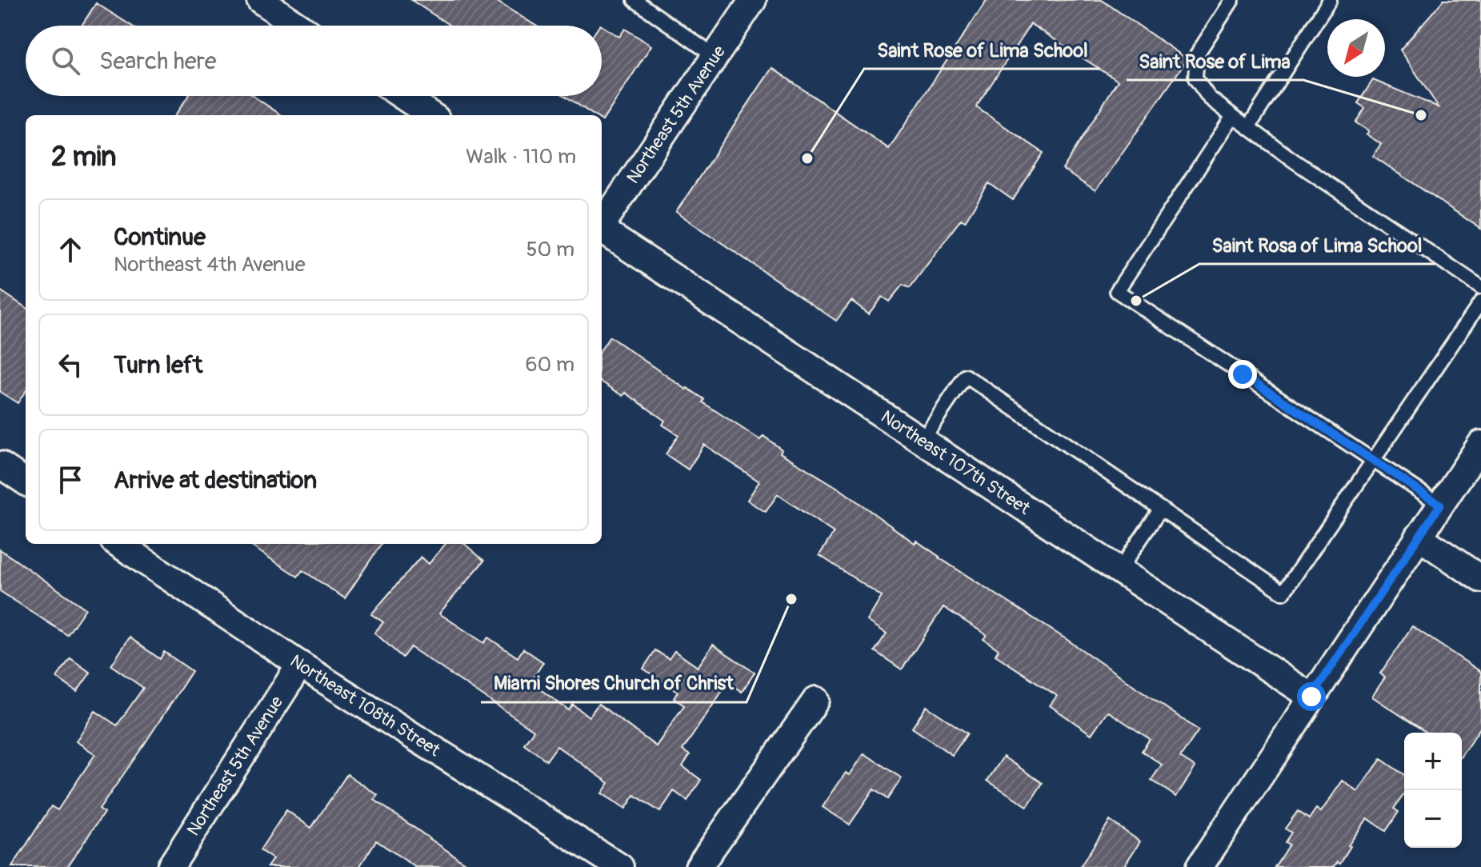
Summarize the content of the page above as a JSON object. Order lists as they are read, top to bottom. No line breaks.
{"streets":{"street":["Northeast 5th Avenue","Northeast 107th Street","Northeast 108th Street"]},"crossings":[["Northeast 5th Avenue","Northeast 108th Street"]],"places":["Saint Rose of Lima","Saint Rose of Lima School","Saint Rosa of Lima School","Miami Shores Church of Christ"],"north":"bottom left","page":{"search":"Search here","heading":["2 min","Walk · 110 m"],"list":[["Continue","Northeast 4th Avenue","50 m"],["Turn left","60 m"],"Arrive at destination"],"map_buttons":["+","−"]}}
